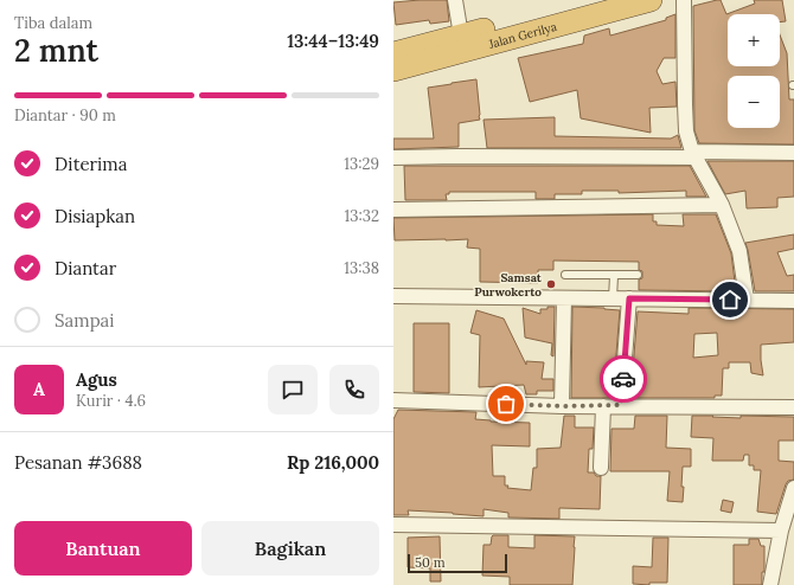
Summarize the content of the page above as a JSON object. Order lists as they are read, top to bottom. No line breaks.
{"streets":{"highway":["Jalan Gerilya"]},"places":["Samsat Purwokerto"],"scale_bar":"50 m","page":{"heading":["2 mnt","Tiba dalam","13:44–13:49"],"panel":["Agus","Kurir · 4.6","Pesanan #3688","Rp 216,000"],"map_buttons":["+","−"],"bar":"Diantar · 90 m","list":[["Diterima","13:29"],["Disiapkan","13:32"],["Diantar","13:38"],"Sampai"],"round":"A","buttons":["Bantuan","Bagikan"],"scale":"50 m"}}
